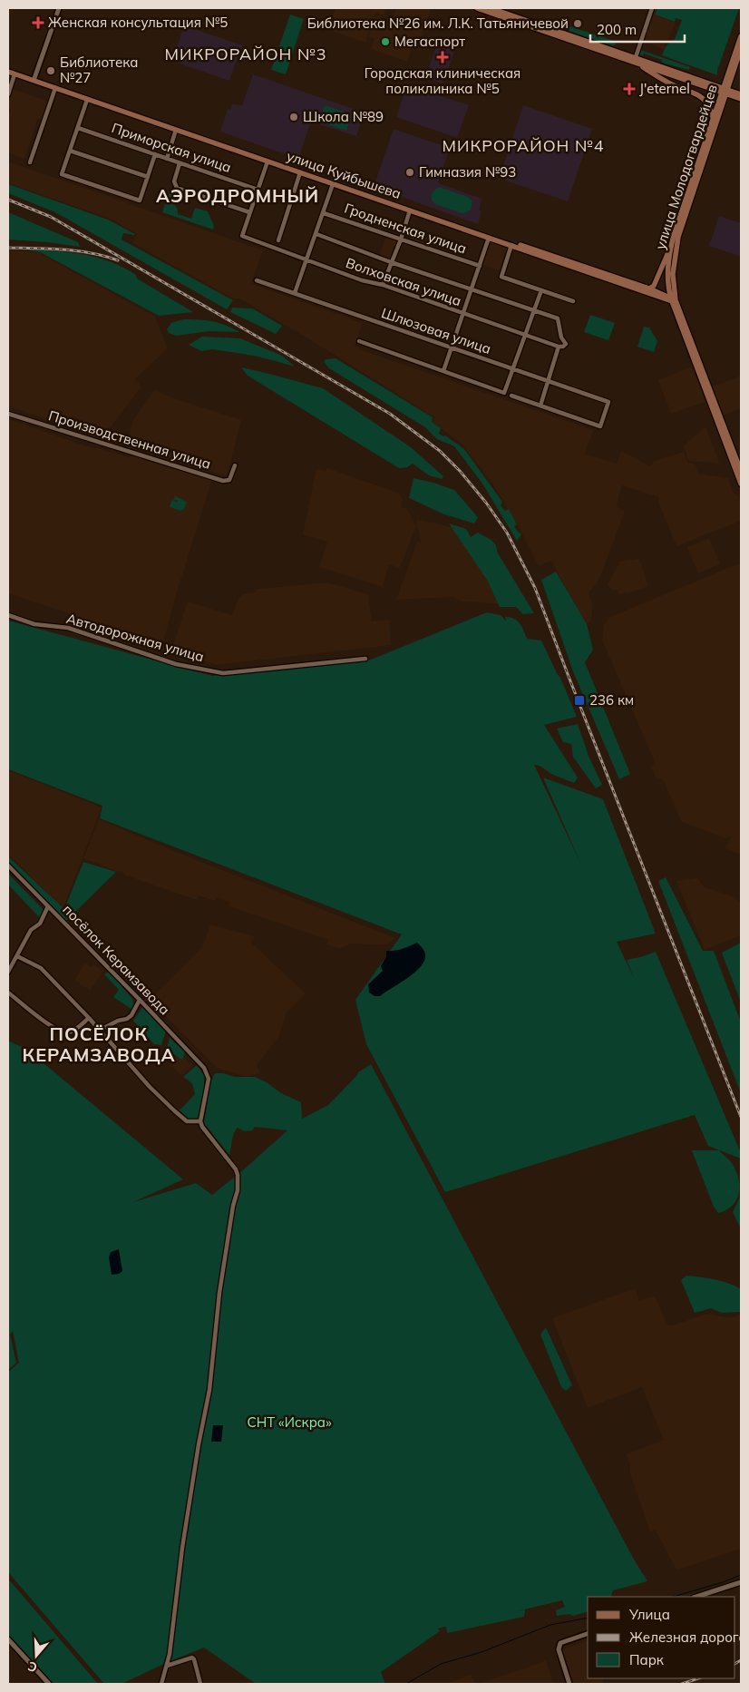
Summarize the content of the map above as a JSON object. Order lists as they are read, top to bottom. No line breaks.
{"streets":{"main road":["улица Молодогвардейцев","улица Куйбышева"],"street":["Приморская улица","Гродненская улица","Волховская улица","Шлюзовая улица","Производственная улица","Автодорожная улица","посёлок Керамзавода"]},"crossings":[["улица Молодогвардейцев","улица Куйбышева"]],"districts":["МИКРОРАЙОН №3","МИКРОРАЙОН №4","АЭРОДРОМНЫЙ","ПОСЁЛОК КЕРАМЗАВОДА"],"parks":["СНТ «Искра»"],"places":{"health":["Женская консультация №5","Городская клиническая поликлиника №5","J'eternel"],"other":["Библиотека №26 им. Л.К. Татьяничевой","Мегаспорт","Библиотека №27","Школа №89","Гимназия №93"],"transit":["236 км"]},"legend":["Улица","Железная дорога","Парк"],"scale_bar":"200 m","north":"bottom"}
